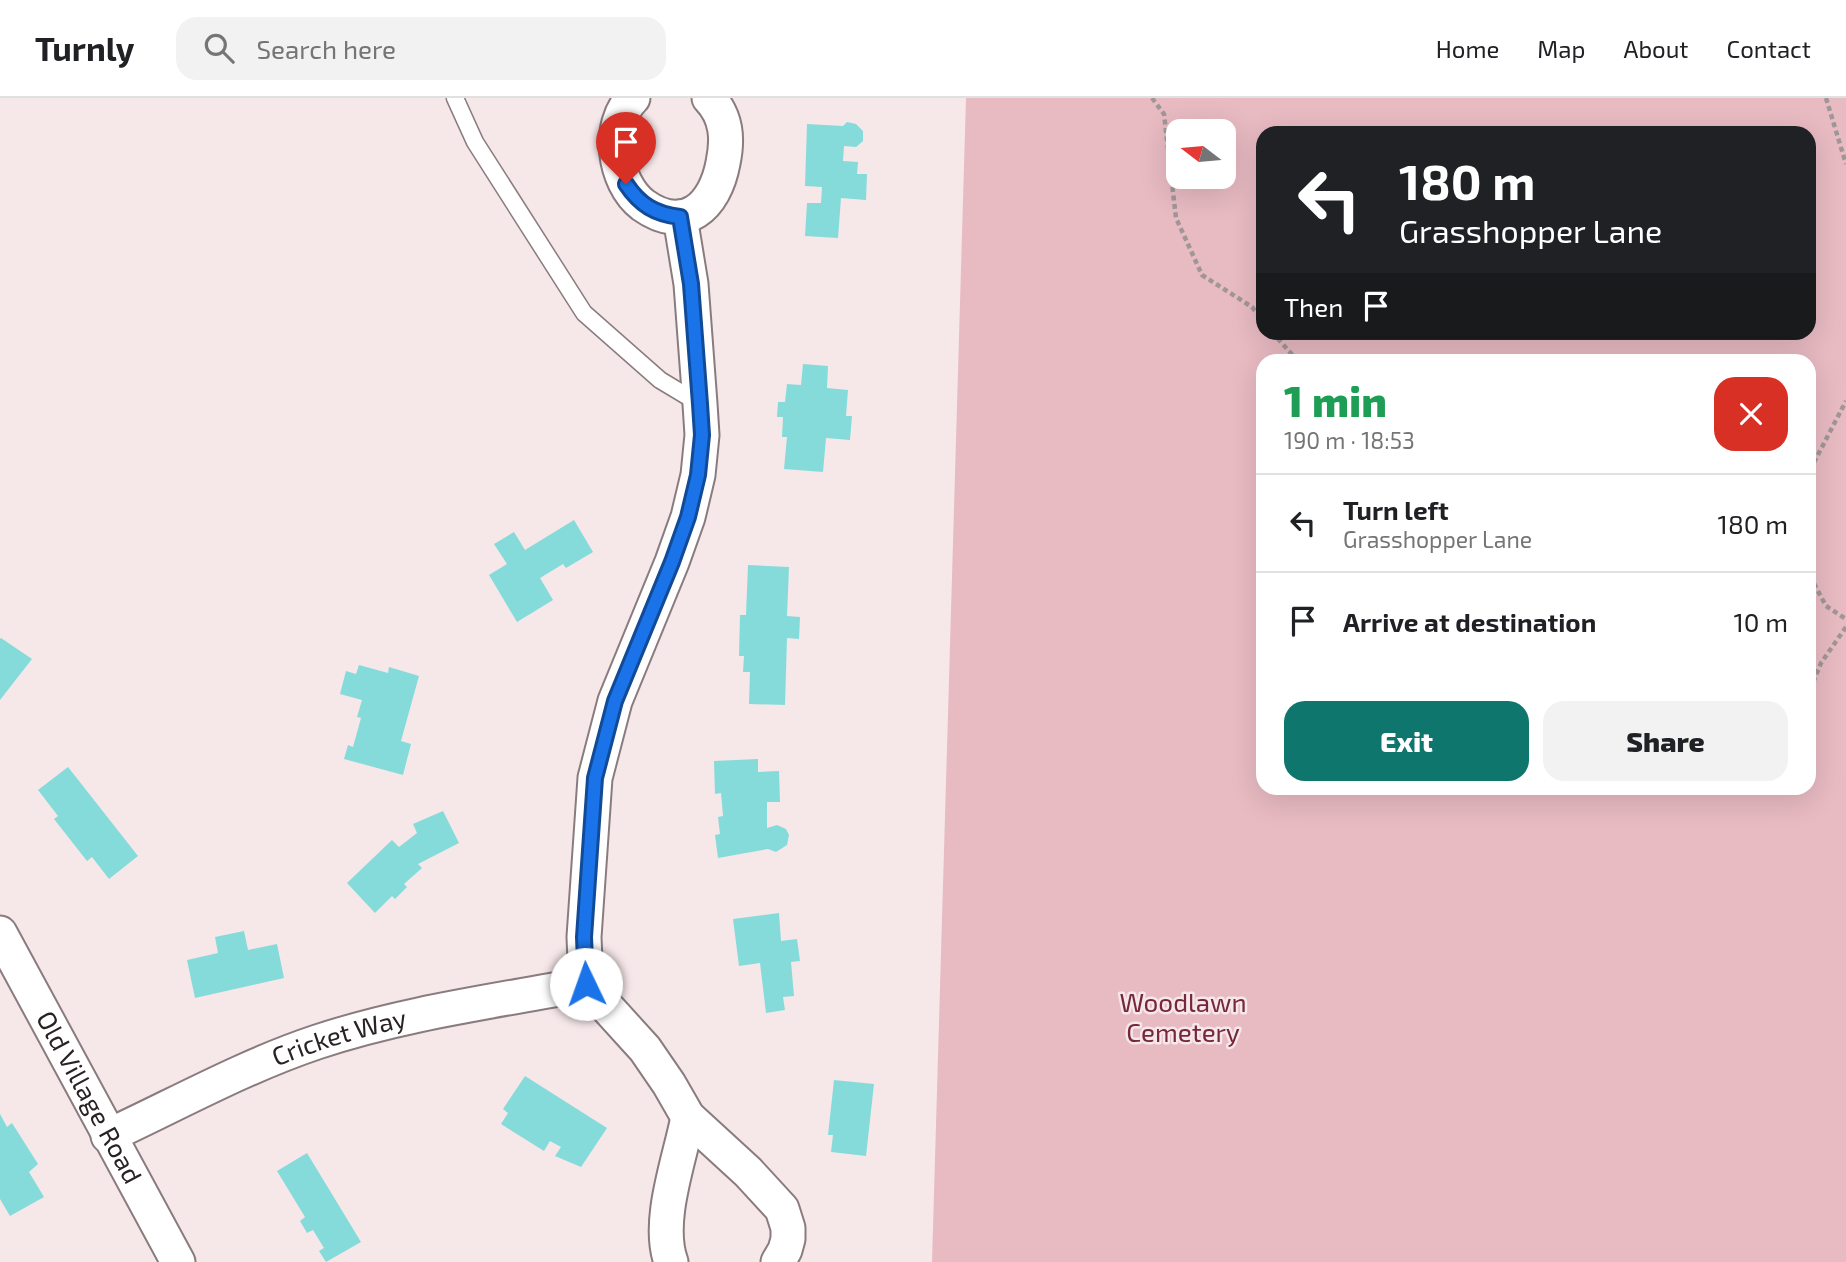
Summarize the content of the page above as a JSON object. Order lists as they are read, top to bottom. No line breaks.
{"streets":{"street":["Cricket Way","Old Village Road"]},"crossings":[["Cricket Way","Old Village Road"]],"parks":["Woodlawn Cemetery"],"north":"left","page":{"header":"Turnly","search":"Search here","nav":["Home","Map","About","Contact"],"turn":["180 m","Grasshopper Lane"],"then":"Then","heading":["1 min","190 m · 18:53"],"list":[{"name":"Turn left","note":"Grasshopper Lane","value":"180 m"},{"name":"Arrive at destination","value":"10 m"}],"buttons":["Exit","Share"]}}
